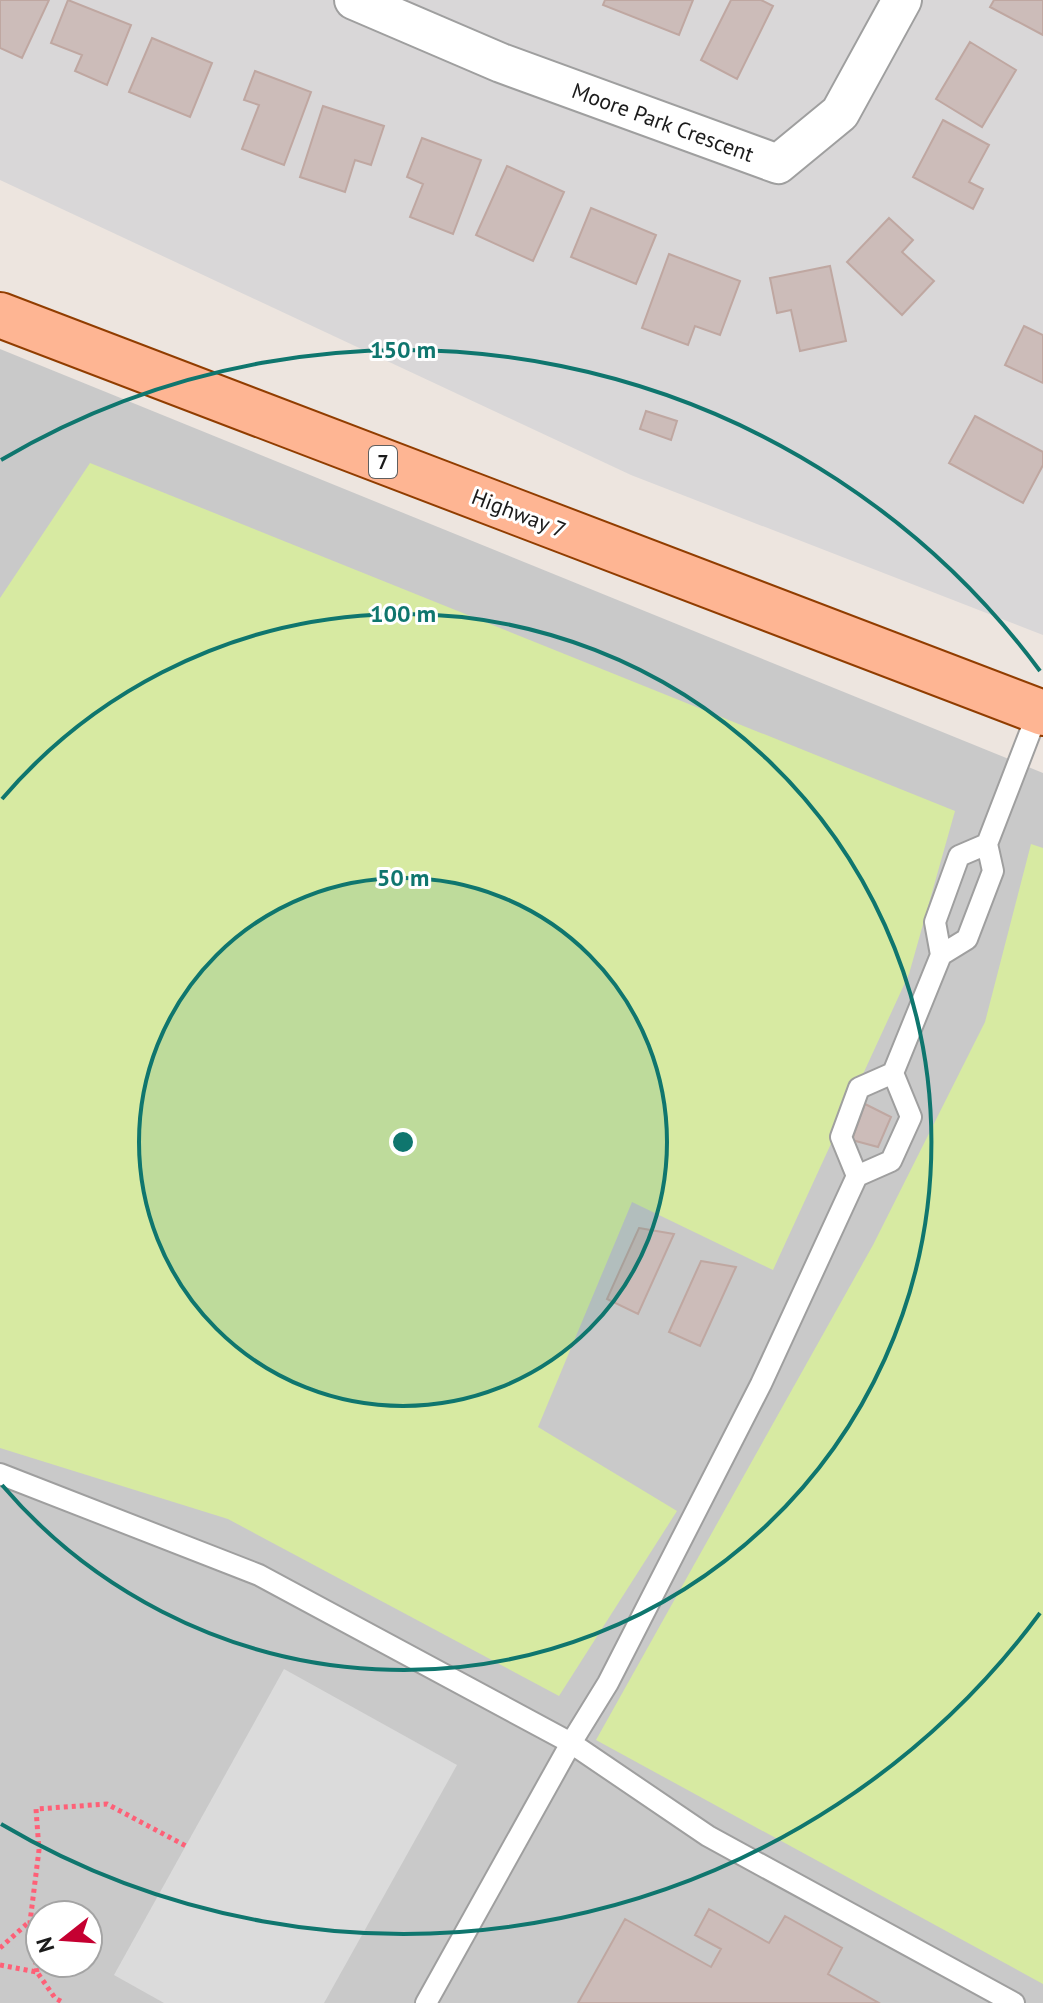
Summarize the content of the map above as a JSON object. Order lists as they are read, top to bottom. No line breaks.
{"streets":{"main road":["7","Highway 7"],"street":["Moore Park Crescent"]},"north":"left","rings":["150 m","100 m","50 m"]}
